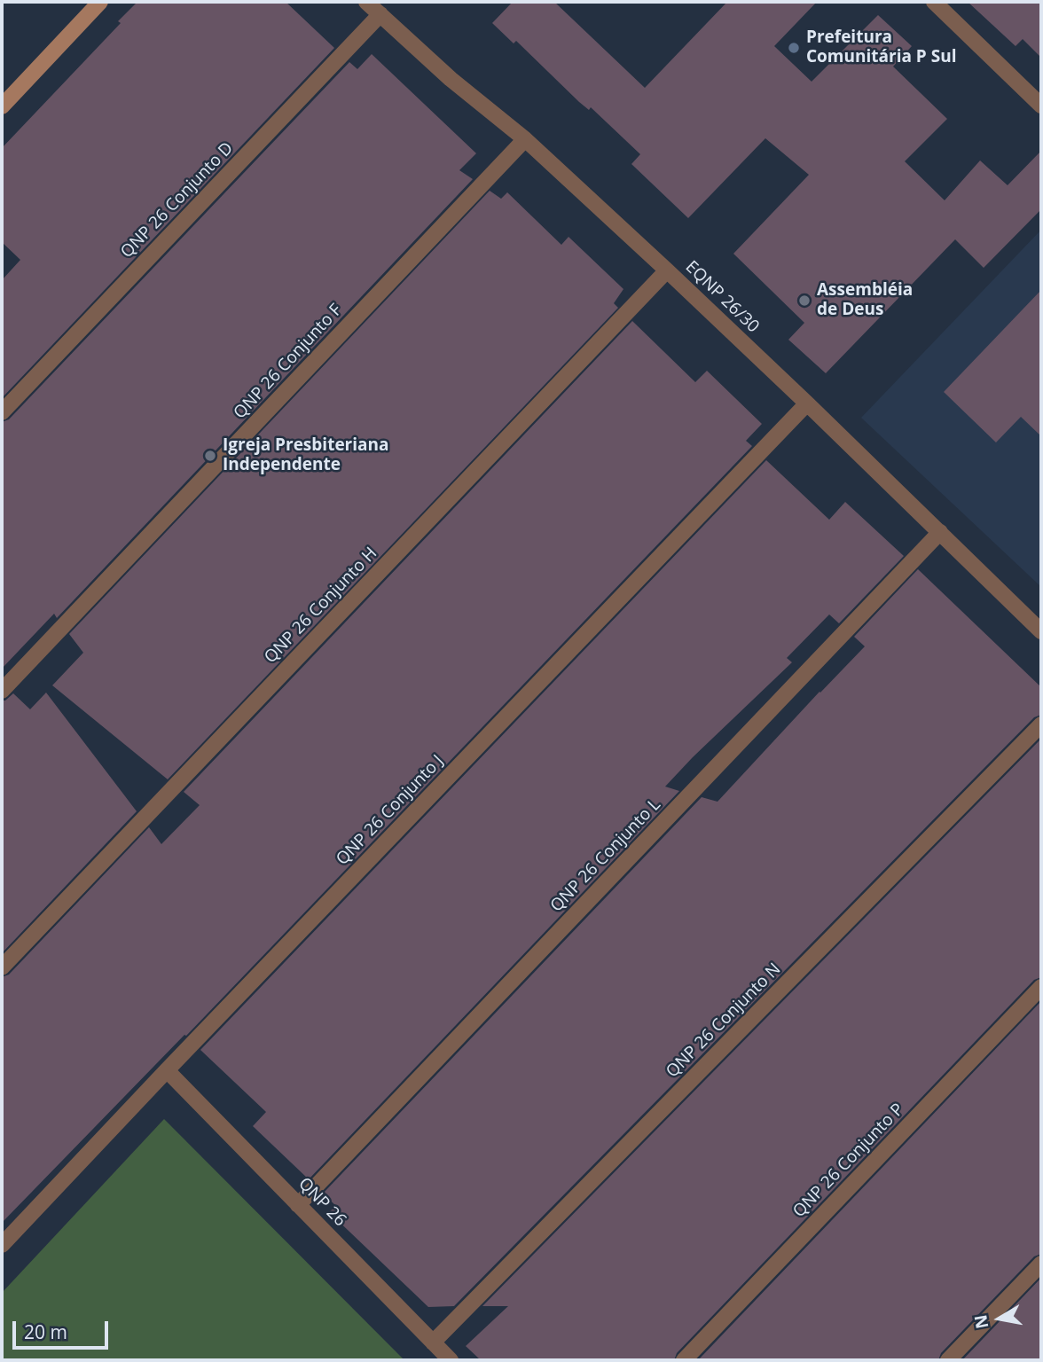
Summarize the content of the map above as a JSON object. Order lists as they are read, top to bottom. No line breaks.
{"streets":{"street":["QNP 26 Conjunto D","EQNP 26/30","QNP 26 Conjunto F","QNP 26 Conjunto H","QNP 26 Conjunto J","QNP 26 Conjunto L","QNP 26 Conjunto N","QNP 26 Conjunto P","QNP 26"]},"crossings":[["QNP 26 Conjunto D","EQNP 26/30"],["EQNP 26/30","QNP 26 Conjunto F"],["EQNP 26/30","QNP 26 Conjunto H"],["EQNP 26/30","QNP 26 Conjunto J"],["EQNP 26/30","QNP 26 Conjunto L"],["QNP 26 Conjunto J","QNP 26"],["QNP 26 Conjunto L","QNP 26"],["QNP 26 Conjunto N","QNP 26"]],"places":["Prefeitura Comunitária P Sul","Assembléia de Deus","Igreja Presbiteriana Independente"],"scale_bar":"20 m","north":"left"}
